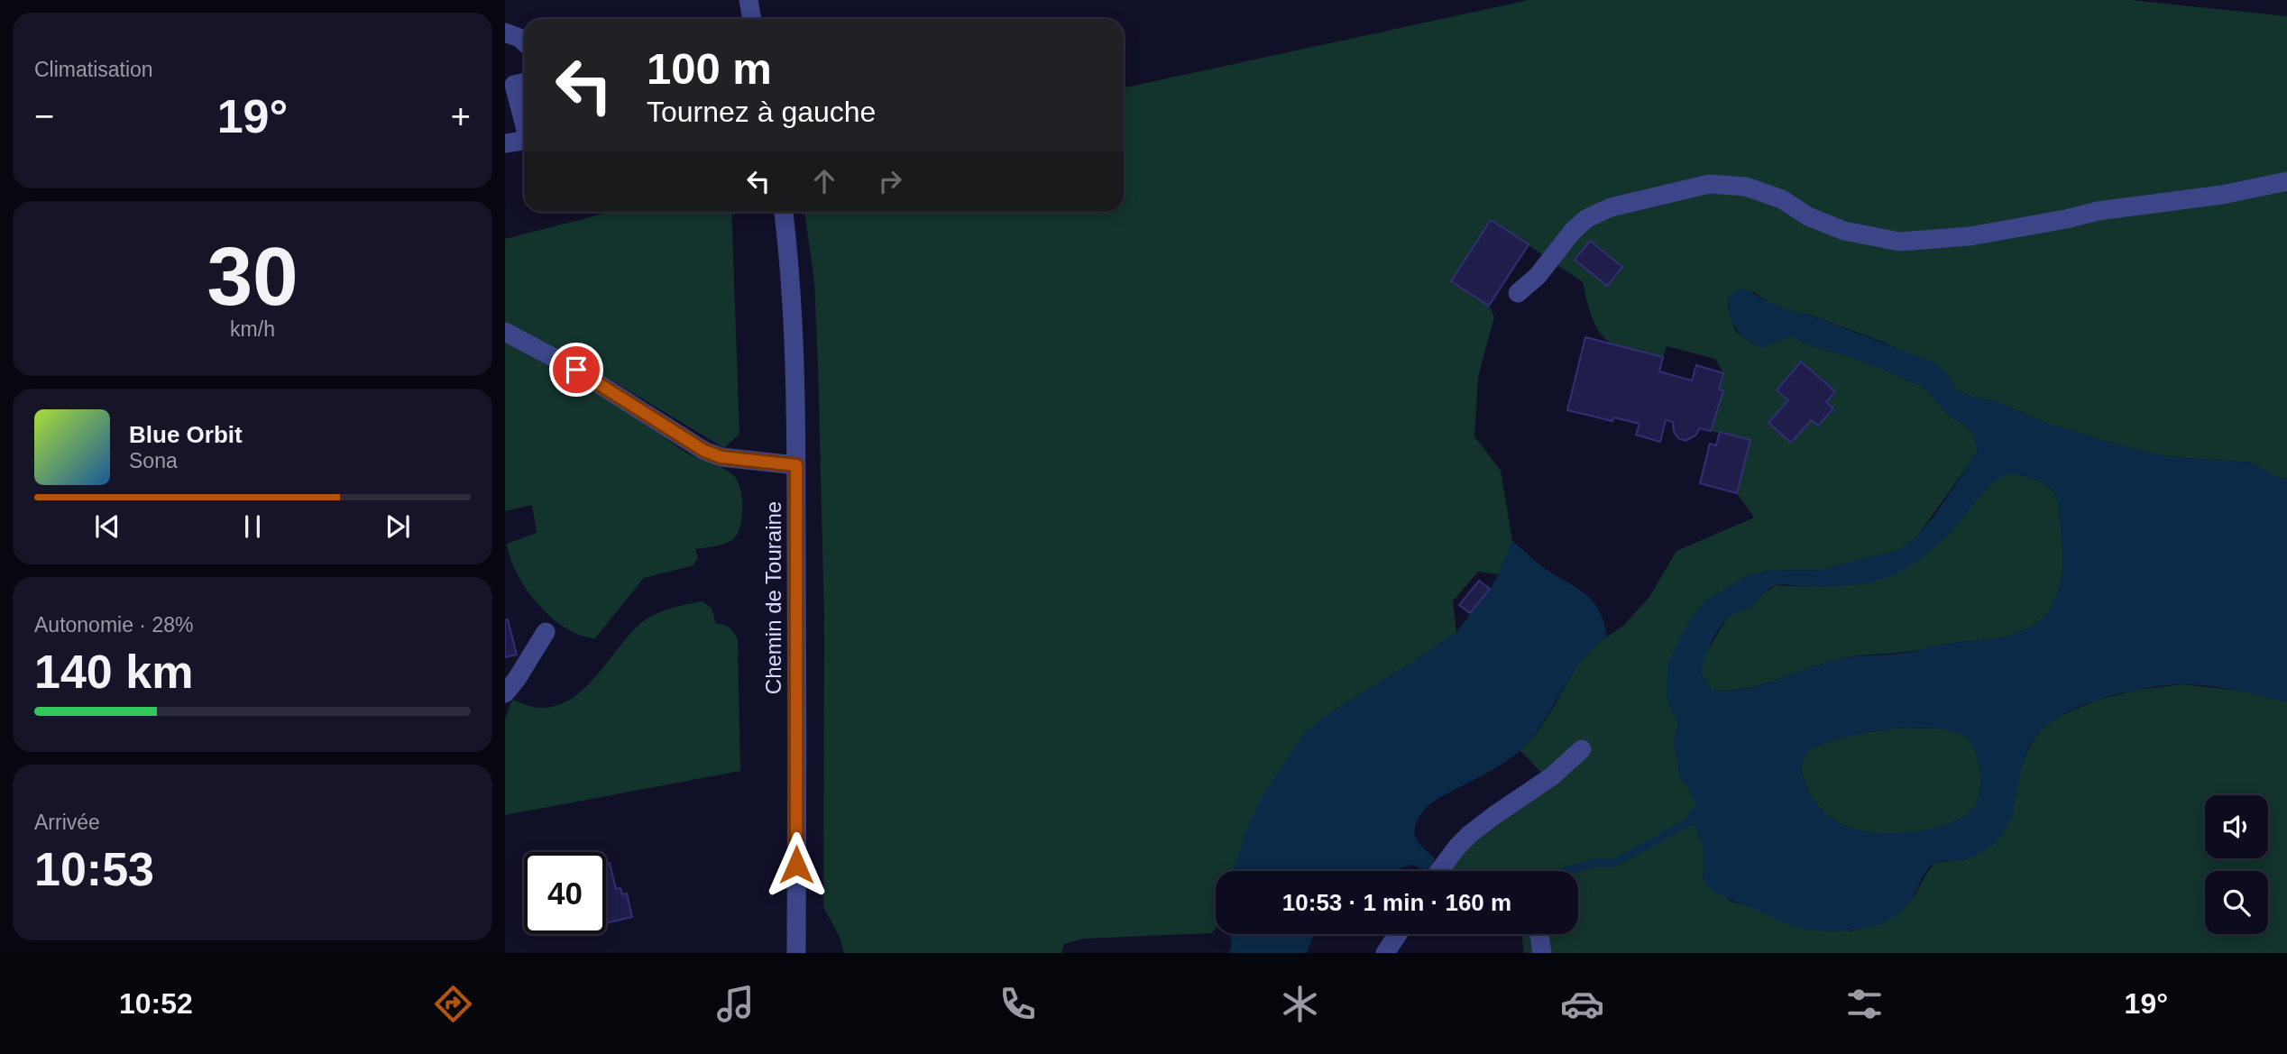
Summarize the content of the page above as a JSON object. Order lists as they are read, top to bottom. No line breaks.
{"streets":{"street":["Chemin de Touraine"]},"page":{"tile":["Climatisation",["30","km/h"],["Autonomie · 28%","140 km"],["Arrivée","10:53"]],"turn":["100 m","Tournez à gauche"],"heat":["−","19°","+"],"song":["Blue Orbit","Sona"],"limit":"40","trip":"10:53 · 1 min · 160 m","tabs":["10:52","19°"]}}
